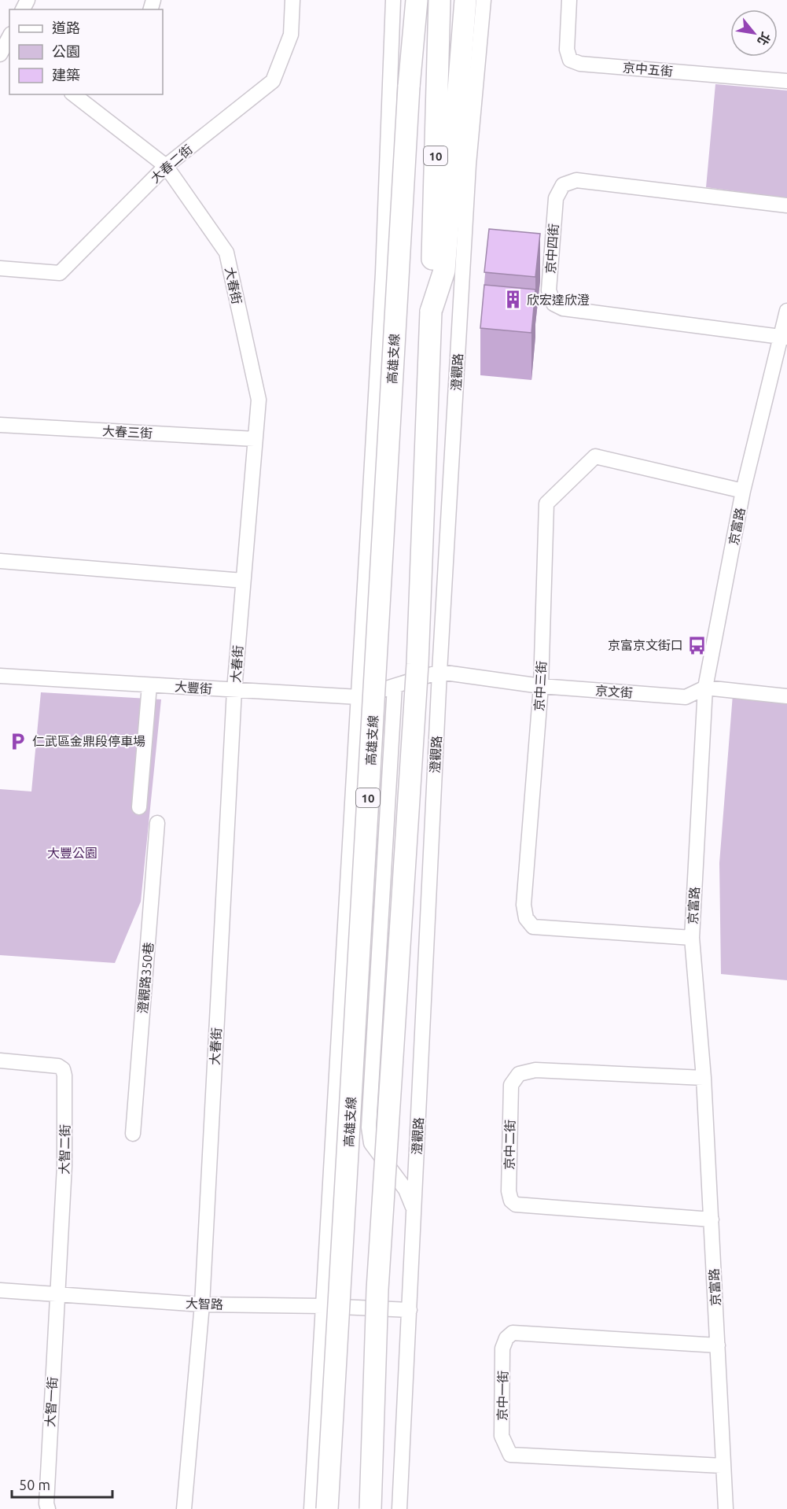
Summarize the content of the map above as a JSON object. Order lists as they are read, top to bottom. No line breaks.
{"streets":{"highway":["10","高雄支線"],"street":["京中五街","大春二街","京中四街","大春街","澄觀路","大春三街","京富路","京中三街","大豐街","京文街","澄觀路350巷","京中二街","大智二街","大智路","京中一街","大智一街"]},"crossings":[["大春二街","大春街"],["京中四街","京富路"],["大春街","大春三街"],["大春街","大豐街"],["大春街","大智路"],["澄觀路","大豐街"],["澄觀路","京文街"],["澄觀路","大智路"],["京富路","京中三街"],["京富路","京文街"],["京富路","京中二街"],["京富路","京中一街"],["京中三街","京文街"],["大豐街","京文街"],["大智二街","大智路"],["大智二街","大智一街"],["大智路","大智一街"]],"parks":["大豐公園"],"places":{"building":["欣宏達欣澄"],"bus stop":["京富京文街口"],"parking":["仁武區金鼎段停車場"]},"legend":["道路","公園","建築"],"scale_bar":"50 m","north":"bottom right"}
